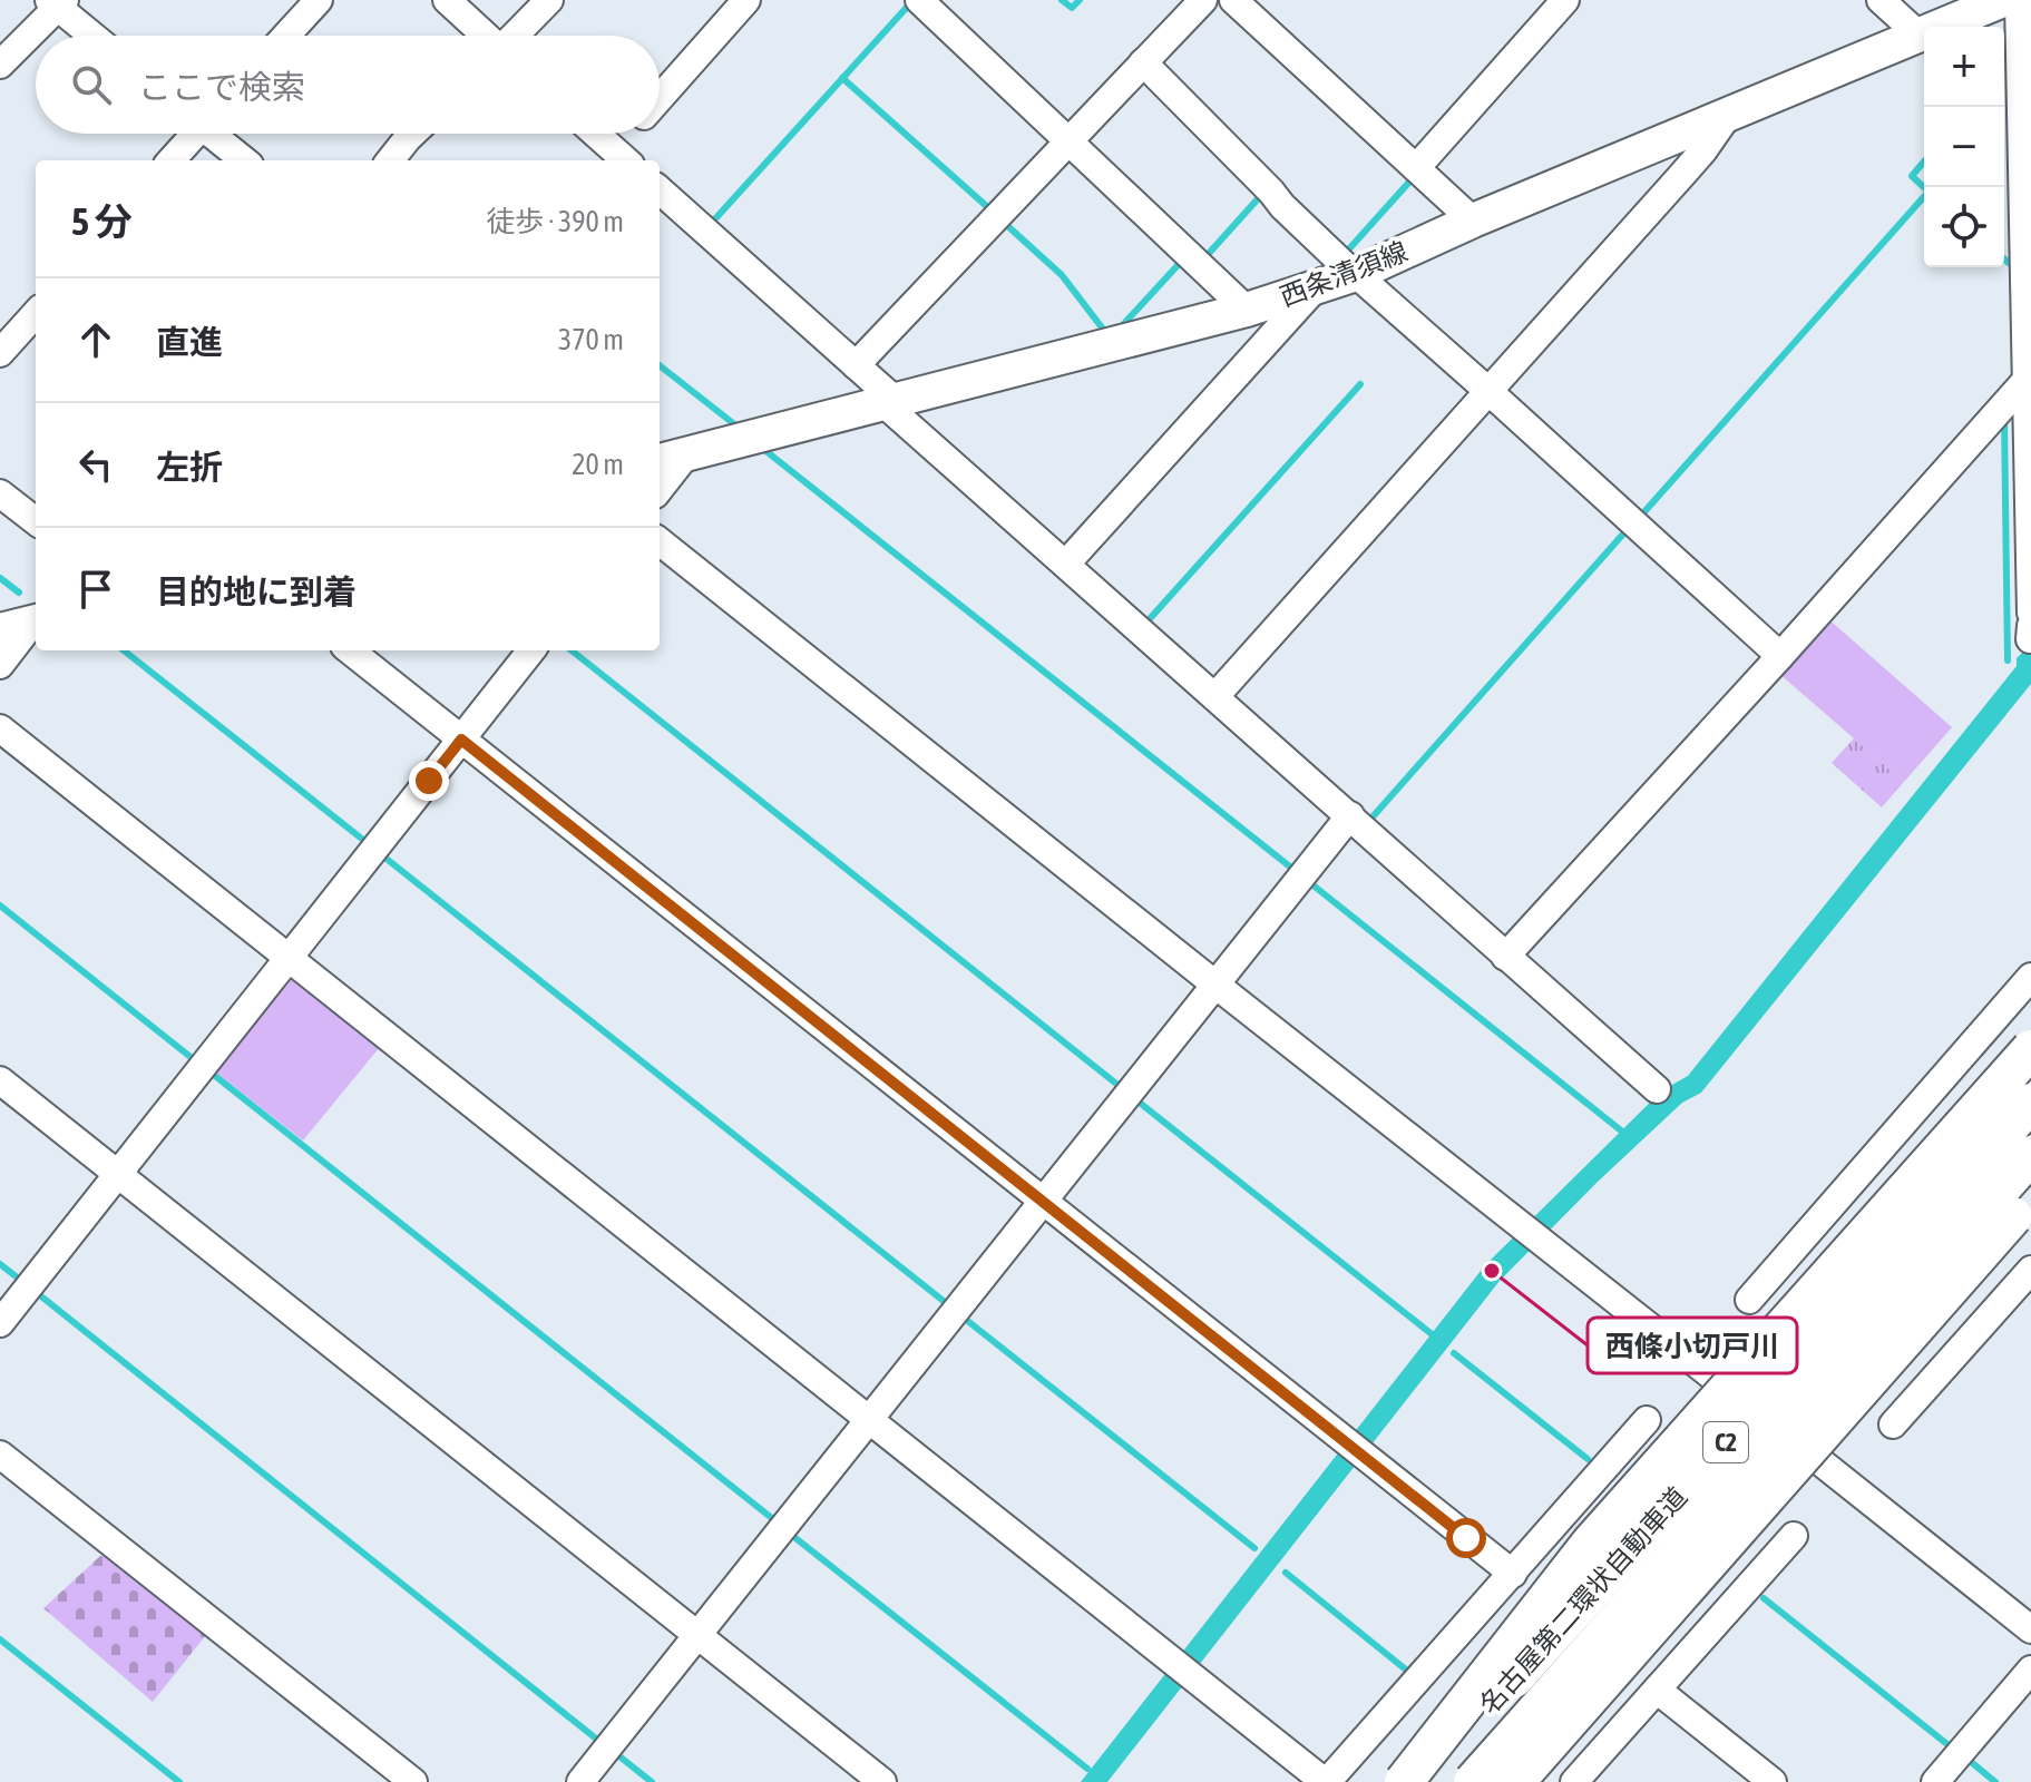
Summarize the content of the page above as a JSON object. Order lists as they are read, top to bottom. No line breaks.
{"streets":{"highway":["C2","名古屋第二環状自動車道"],"main road":["西条清須線"]},"places":["西條小切戸川"],"page":{"map_buttons":["+","−"],"search":"ここで検索","heading":["5 分","徒歩 · 390 m"],"list":[["直進","370 m"],["左折","20 m"],"目的地に到着"]}}
